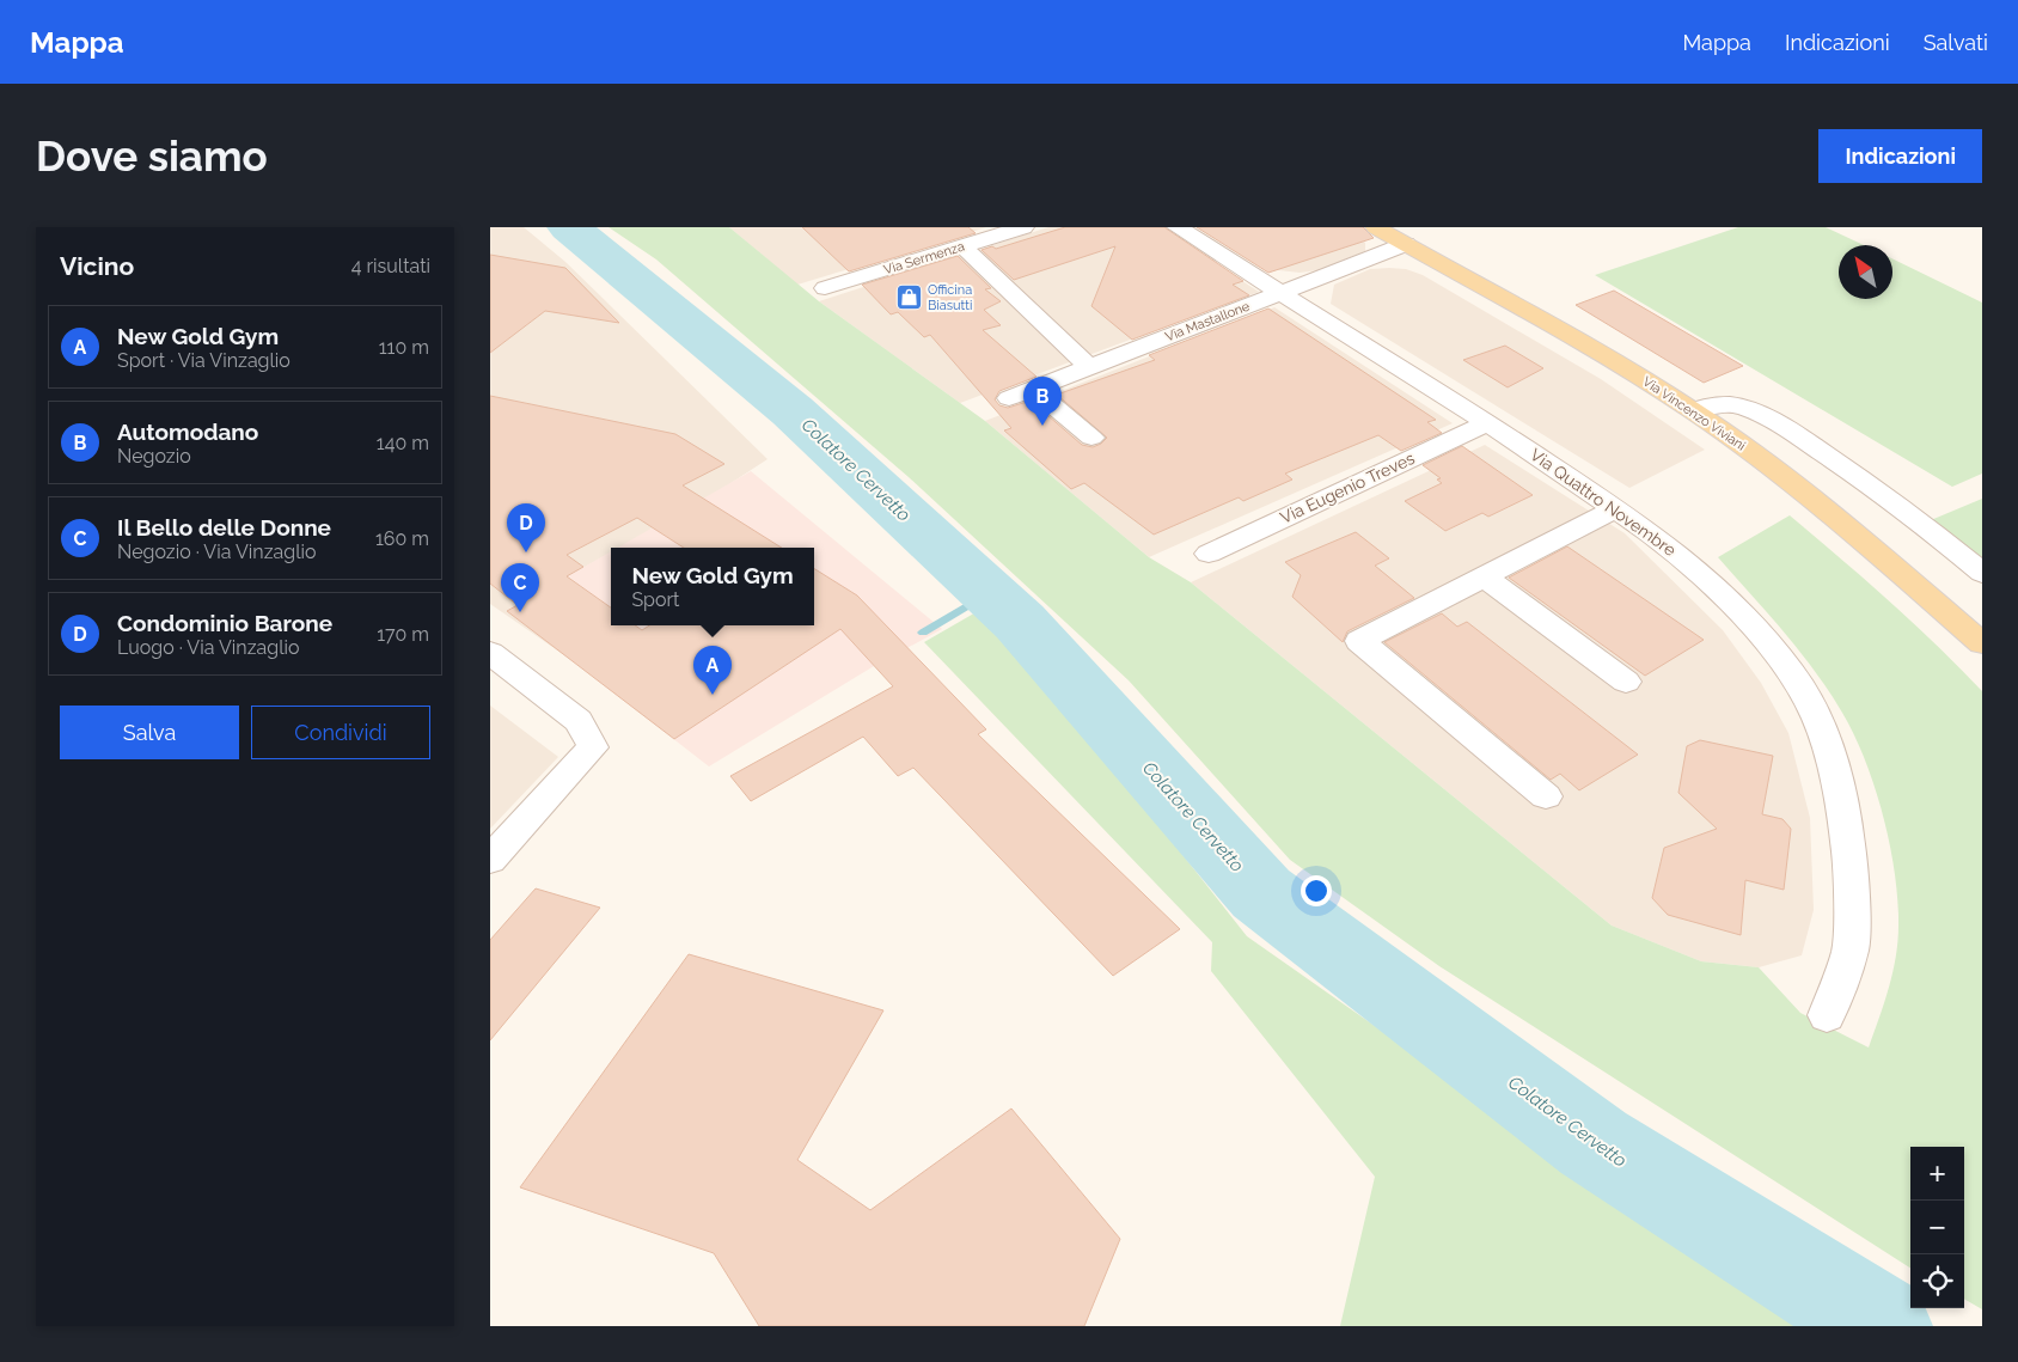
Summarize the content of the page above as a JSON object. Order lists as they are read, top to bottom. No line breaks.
{"streets":{"main road":["Via Vincenzo Viviani"],"street":["Via Sermenza","Via Mastallone","Via Eugenio Treves","Via Quattro Novembre"]},"crossings":[["Via Mastallone","Via Vincenzo Viviani"],["Via Mastallone","Via Quattro Novembre"],["Via Eugenio Treves","Via Quattro Novembre"]],"water":["Colatore Cervetto"],"places":{"shop":["Officina Biasutti"]},"north":"top left","page":{"header":"Mappa","nav":["Mappa","Indicazioni","Salvati"],"buttons":["Indicazioni",["Salva","Condividi"]],"title":"Dove siamo","heading":["Vicino","4 risultati"],"list":[{"mark":"A","name":"New Gold Gym","note":"Sport · Via Vinzaglio","value":"110 m"},{"mark":"B","name":"Automodano","note":"Negozio","value":"140 m"},{"mark":"C","name":"Il Bello delle Donne","note":"Negozio · Via Vinzaglio","value":"160 m"},{"mark":"D","name":"Condominio Barone","note":"Luogo · Via Vinzaglio","value":"170 m"}],"pins":["B","D","C","A"],"popup":["New Gold Gym","Sport"],"map_buttons":["+","−"]}}
